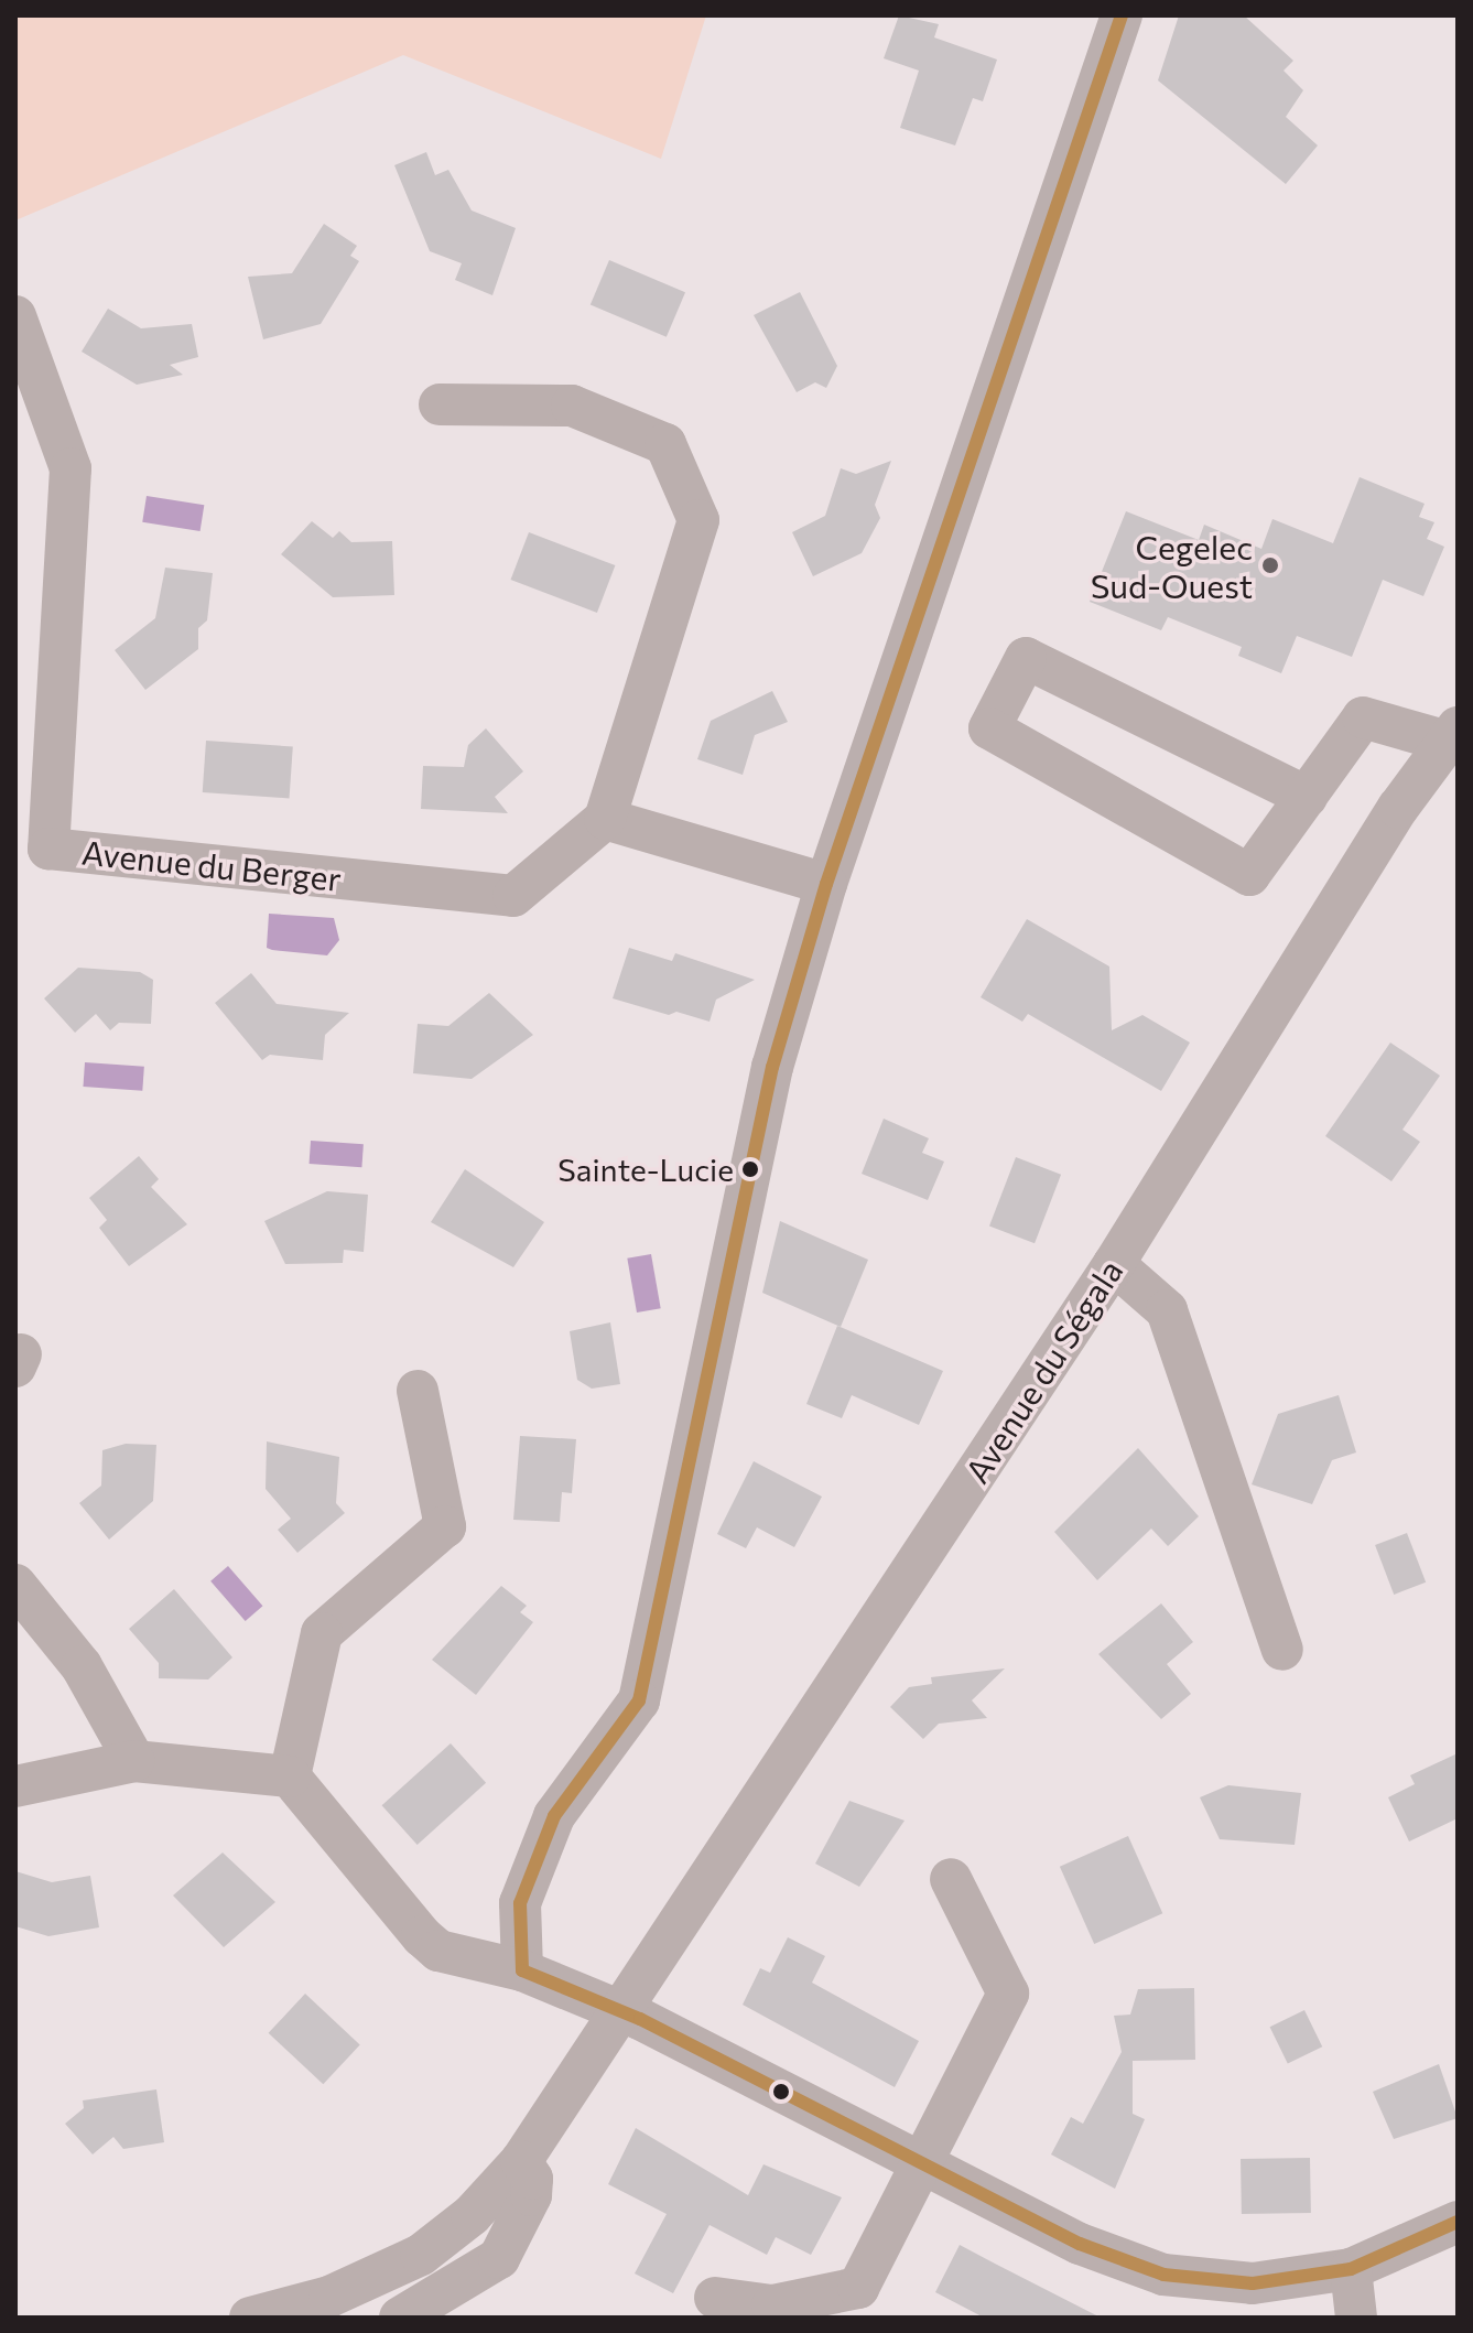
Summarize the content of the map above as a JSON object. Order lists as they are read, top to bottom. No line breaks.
{"streets":{"street":["Avenue du Berger","Avenue du Ségala"]},"places":["Cegelec Sud-Ouest","Sainte-Lucie"]}
